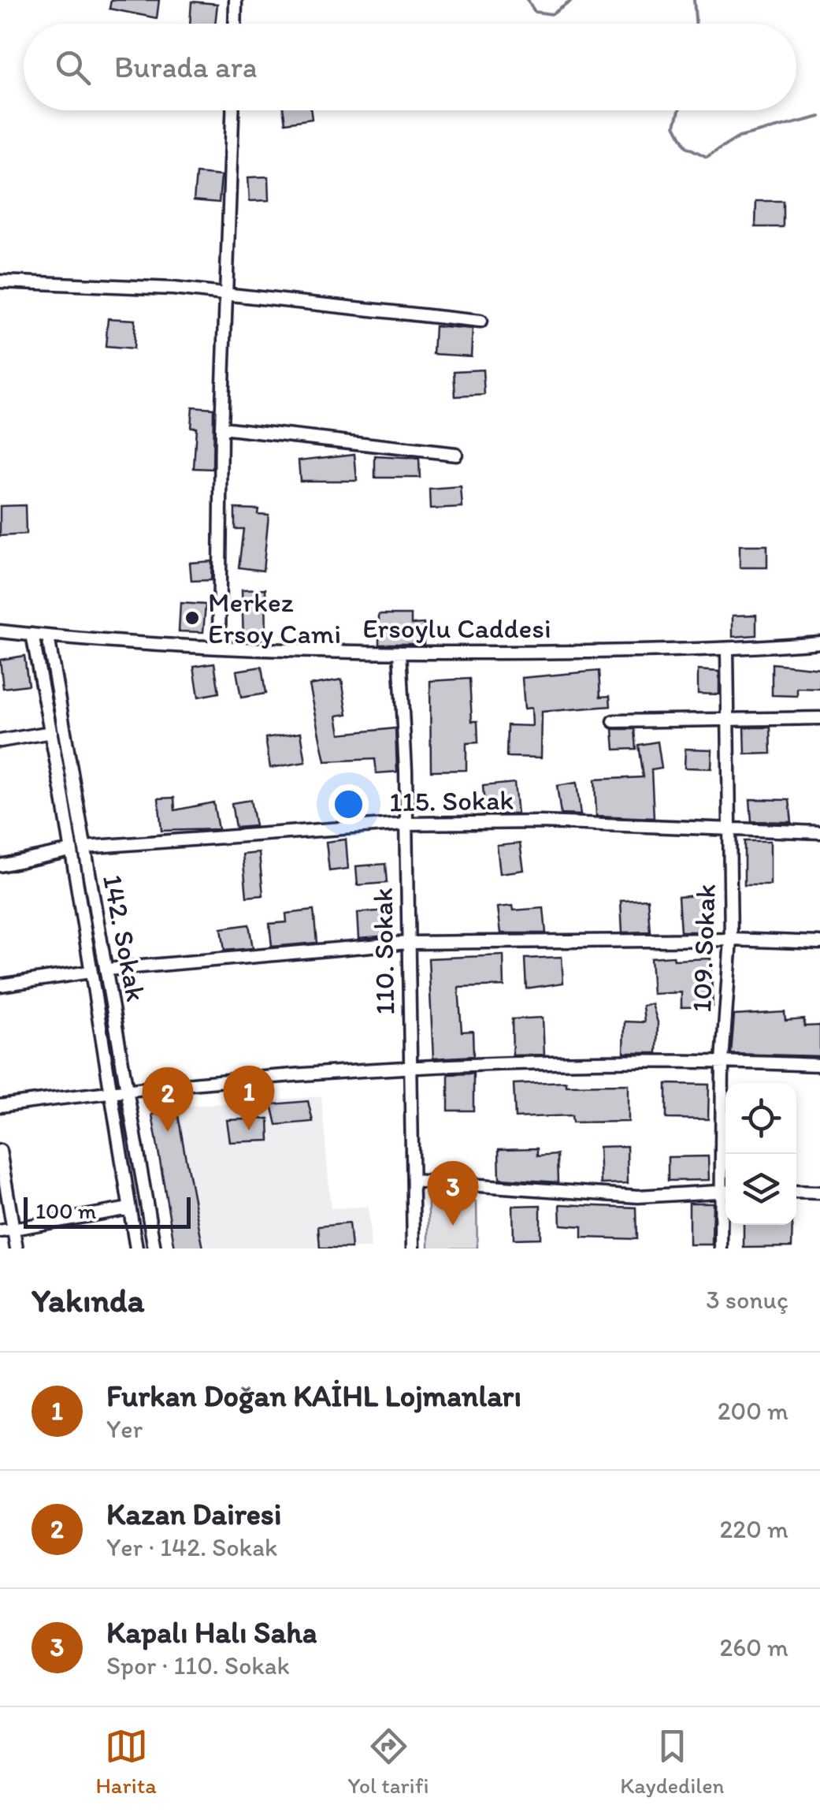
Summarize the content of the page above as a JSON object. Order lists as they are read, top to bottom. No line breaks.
{"streets":{"street":["Ersoylu Caddesi","115. Sokak","142. Sokak","109. Sokak","110. Sokak"]},"crossings":[["Ersoylu Caddesi","142. Sokak"],["Ersoylu Caddesi","109. Sokak"],["Ersoylu Caddesi","110. Sokak"],["115. Sokak","142. Sokak"],["115. Sokak","109. Sokak"],["115. Sokak","110. Sokak"]],"places":["Merkez Ersoy Cami"],"scale_bar":"100 m","page":{"search":"Burada ara","pins":["1","2","3"],"scale":"100 m","heading":["Yakında","3 sonuç"],"list":[{"mark":"1","name":"Furkan Doğan KAİHL Lojmanları","note":"Yer","value":"200 m"},{"mark":"2","name":"Kazan Dairesi","note":"Yer · 142. Sokak","value":"220 m"},{"mark":"3","name":"Kapalı Halı Saha","note":"Spor · 110. Sokak","value":"260 m"}],"nav":["Harita","Yol tarifi","Kaydedilen"]}}
